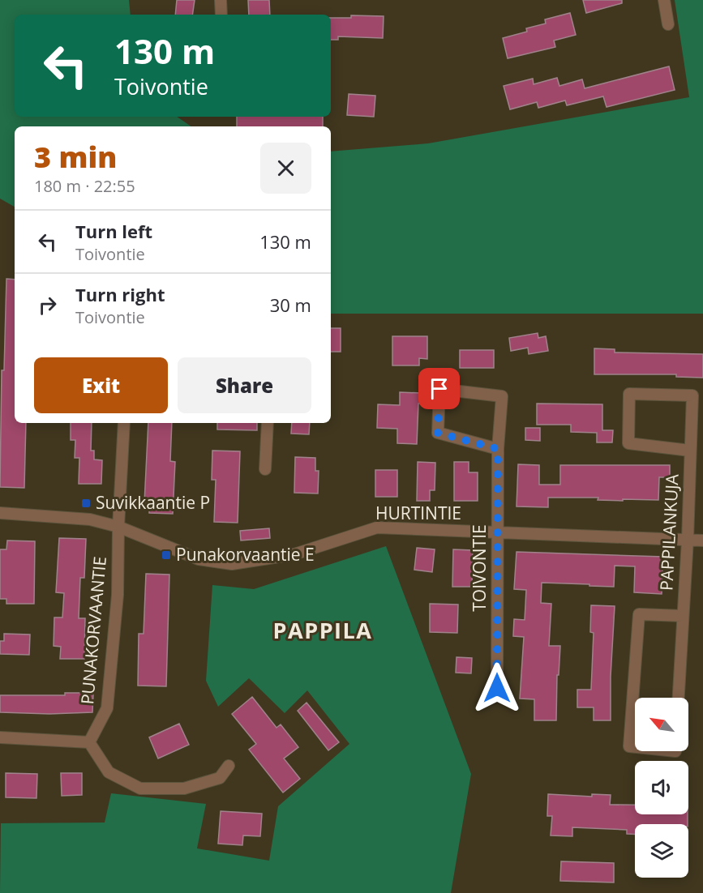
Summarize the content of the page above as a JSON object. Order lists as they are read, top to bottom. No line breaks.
{"streets":{"street":["HURTINTIE","PAPPILANKUJA","TOIVONTIE","PUNAKORVAANTIE"]},"crossings":[["HURTINTIE","PAPPILANKUJA"],["HURTINTIE","TOIVONTIE"],["HURTINTIE","PUNAKORVAANTIE"]],"districts":["PAPPILA"],"places":{"transit":["Suvikkaantie P","Punakorvaantie E"]},"north":"top left","page":{"turn":["130 m","Toivontie"],"heading":["3 min","180 m · 22:55"],"list":[{"name":"Turn left","note":"Toivontie","value":"130 m"},{"name":"Turn right","note":"Toivontie","value":"30 m"}],"buttons":["Exit","Share"]}}
